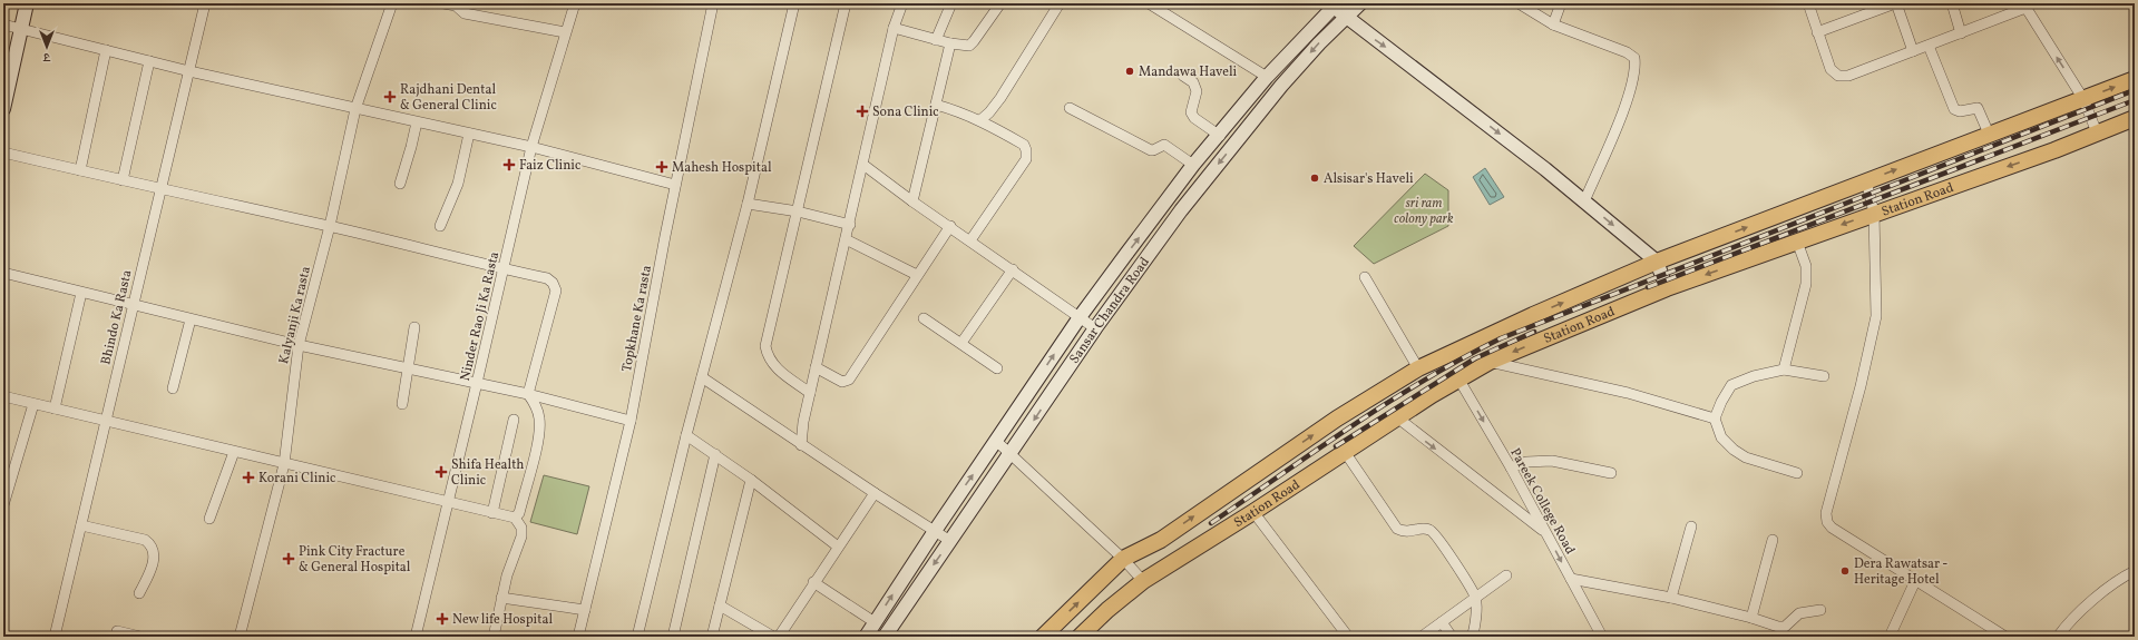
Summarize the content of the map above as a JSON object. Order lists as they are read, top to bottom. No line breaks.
{"streets":{"main road":["Station Road"],"street":["Sansar Chandra Road","Kalyanji Ka rasta","Ninder Rao Ji Ka Rasta","Bhindo Ka Rasta","Topkhane Ka rasta","Pareek College Road"]},"crossings":[["Station Road","Pareek College Road"]],"parks":["sri ram colony park"],"places":{"other":["Mandawa Haveli","Alsisar's Haveli","Dera Rawatsar - Heritage Hotel"],"health":["Rajdhani Dental & General Clinic","Sona Clinic","Faiz Clinic","Mahesh Hospital","Shifa Health Clinic","Korani Clinic","Pink City Fracture & General Hospital","New life Hospital"]},"north":"bottom"}
